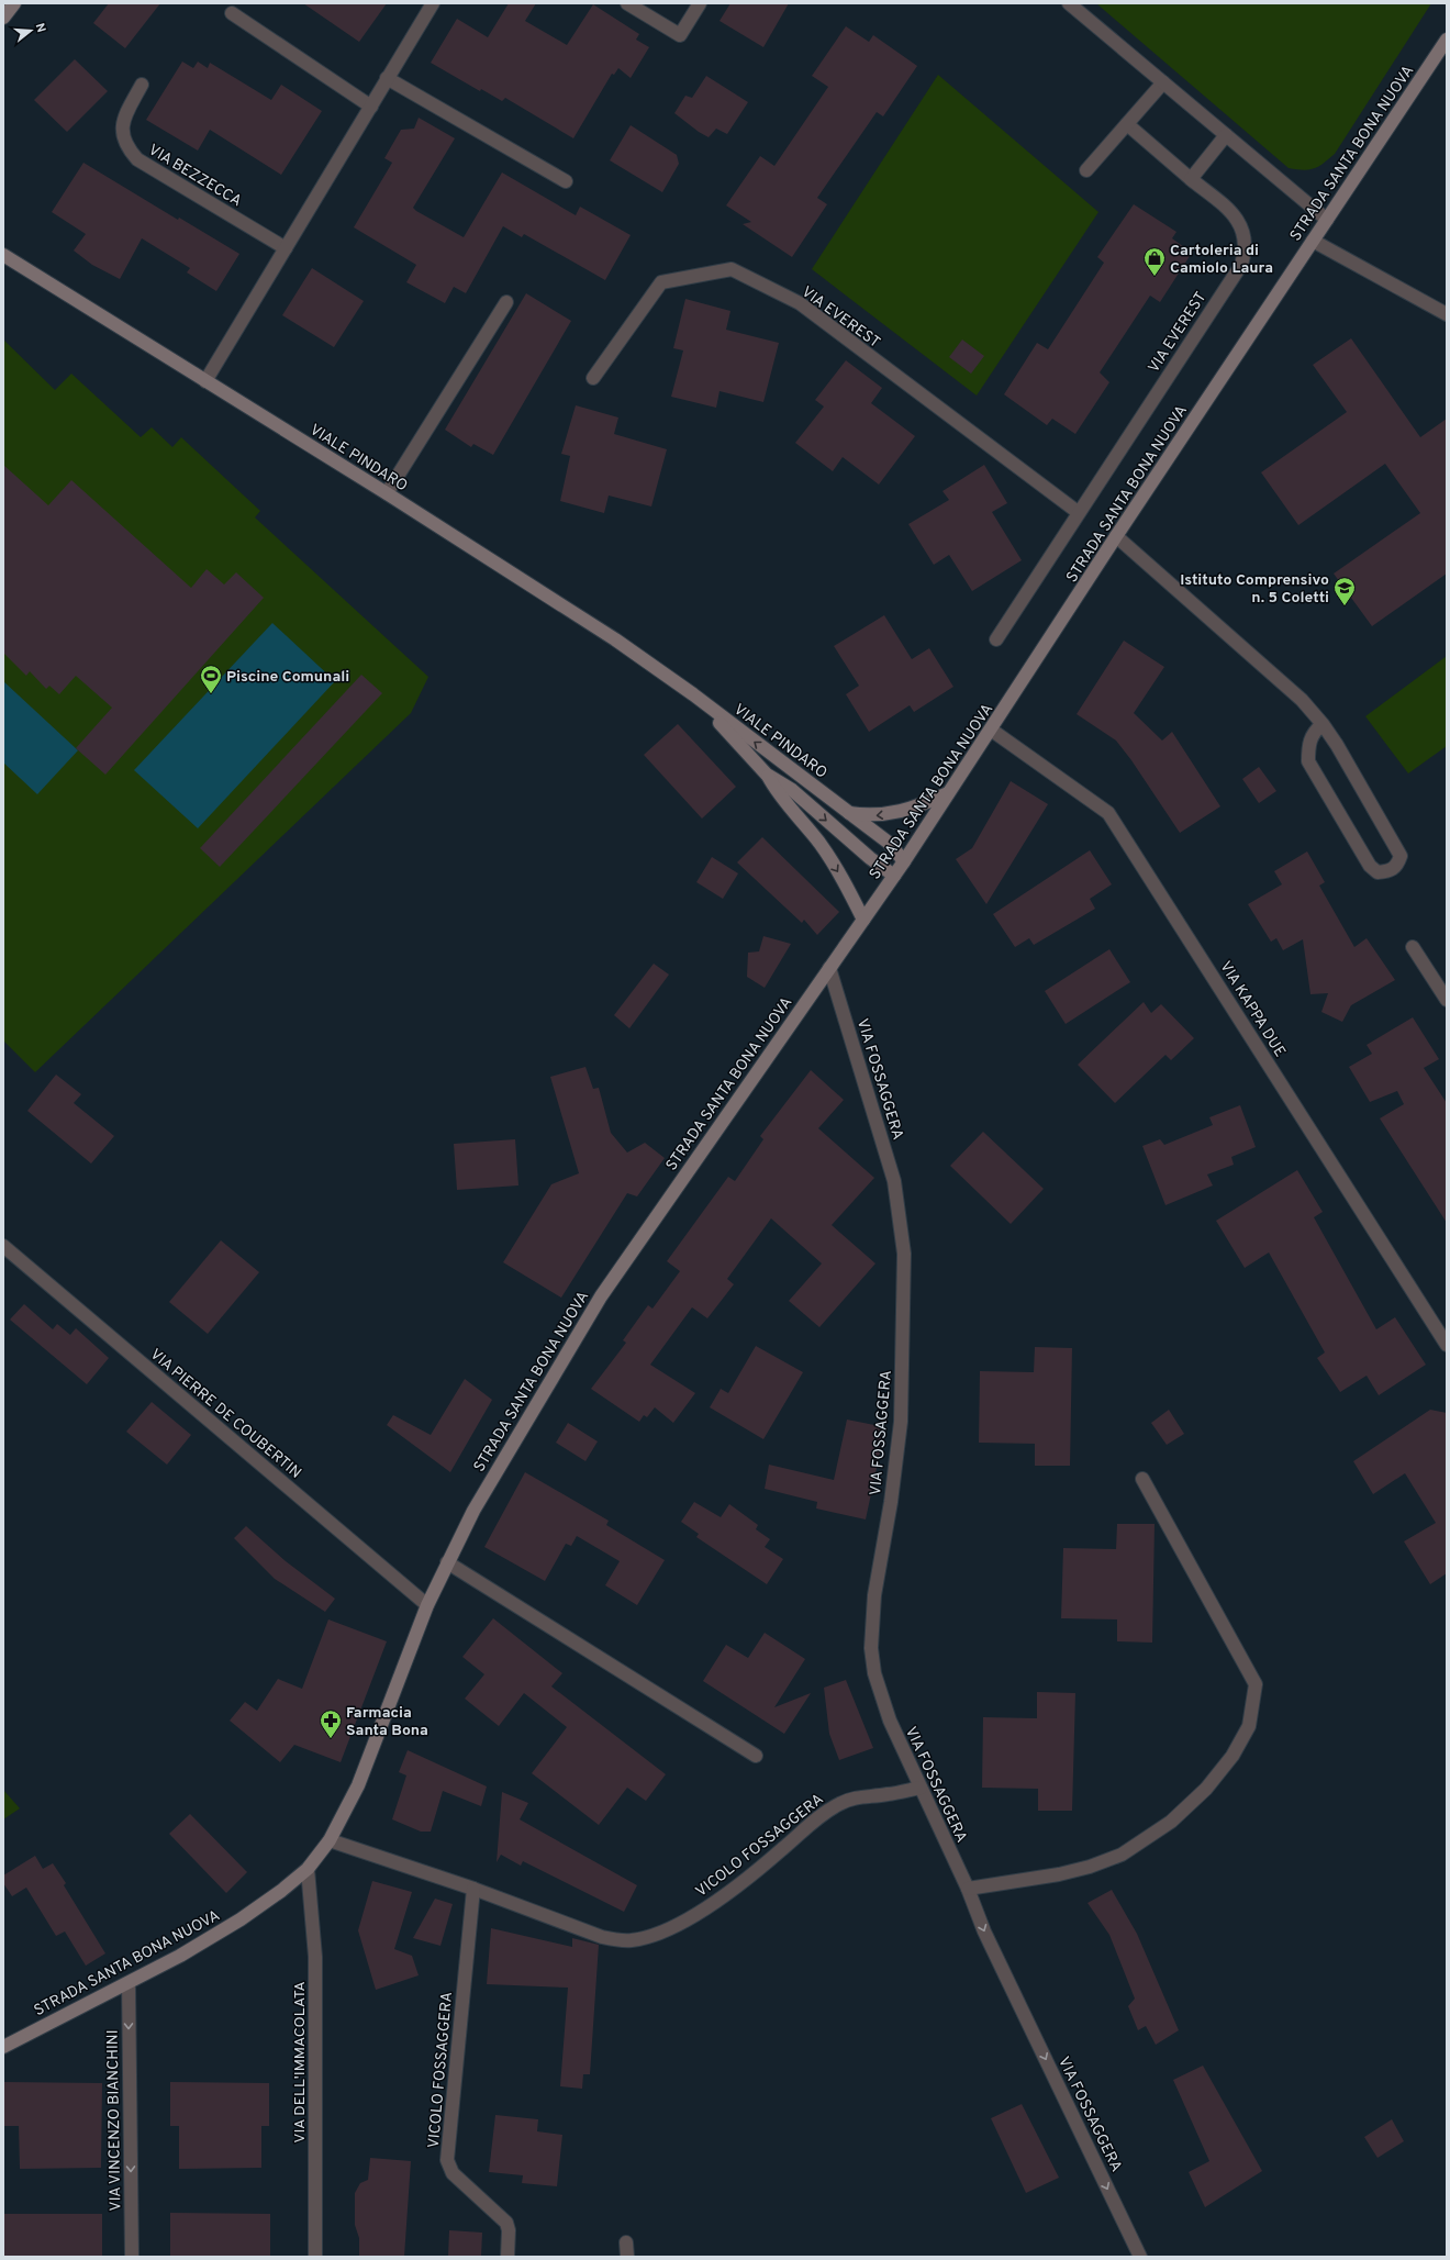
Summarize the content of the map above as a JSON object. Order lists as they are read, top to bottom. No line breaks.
{"streets":{"street":["STRADA SANTA BONA NUOVA","VIA BEZZECCA","VIA EVEREST","VIALE PINDARO","VIA KAPPA DUE","VIA FOSSAGGERA","VIA PIERRE DE COUBERTIN","VICOLO FOSSAGGERA","VIA DELL'IMMACOLATA","VIA VINCENZO BIANCHINI"]},"crossings":[["STRADA SANTA BONA NUOVA","VIALE PINDARO"],["STRADA SANTA BONA NUOVA","VIA KAPPA DUE"],["STRADA SANTA BONA NUOVA","VIA FOSSAGGERA"],["STRADA SANTA BONA NUOVA","VIA PIERRE DE COUBERTIN"],["STRADA SANTA BONA NUOVA","VICOLO FOSSAGGERA"],["STRADA SANTA BONA NUOVA","VIA DELL'IMMACOLATA"],["STRADA SANTA BONA NUOVA","VIA VINCENZO BIANCHINI"],["VIA FOSSAGGERA","VICOLO FOSSAGGERA"]],"one_way":["VIA VINCENZO BIANCHINI"],"places":{"shop":["Cartoleria di Camiolo Laura"],"school or university":["Istituto Comprensivo n. 5 Coletti"],"sports":["Piscine Comunali"],"pharmacy":["Farmacia Santa Bona"]},"north":"right"}
